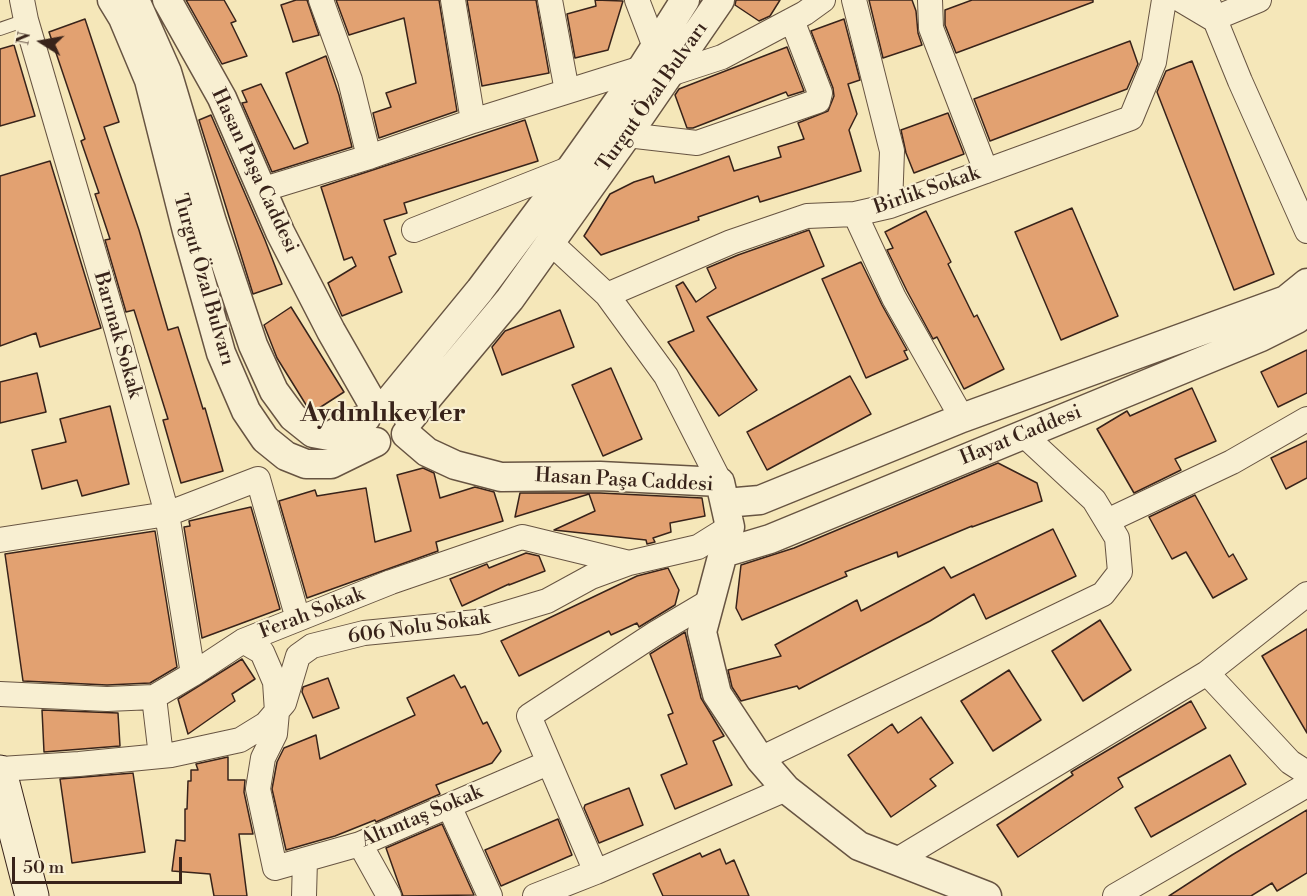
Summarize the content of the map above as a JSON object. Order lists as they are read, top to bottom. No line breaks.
{"streets":{"street":["Turgut Özal Bulvarı","Hasan Paşa Caddesi","Birlik Sokak","Barınak Sokak","Hayat Caddesi","Ferah Sokak","606 Nolu Sokak","Altıntaş Sokak"]},"crossings":[["Turgut Özal Bulvarı","Hasan Paşa Caddesi"],["Hasan Paşa Caddesi","Hayat Caddesi"],["Hasan Paşa Caddesi","606 Nolu Sokak"],["Barınak Sokak","Ferah Sokak"],["Hayat Caddesi","606 Nolu Sokak"],["Ferah Sokak","606 Nolu Sokak"],["Ferah Sokak","Altıntaş Sokak"],["606 Nolu Sokak","Altıntaş Sokak"]],"districts":["Aydınlıkevler"],"scale_bar":"50 m","north":"left"}
